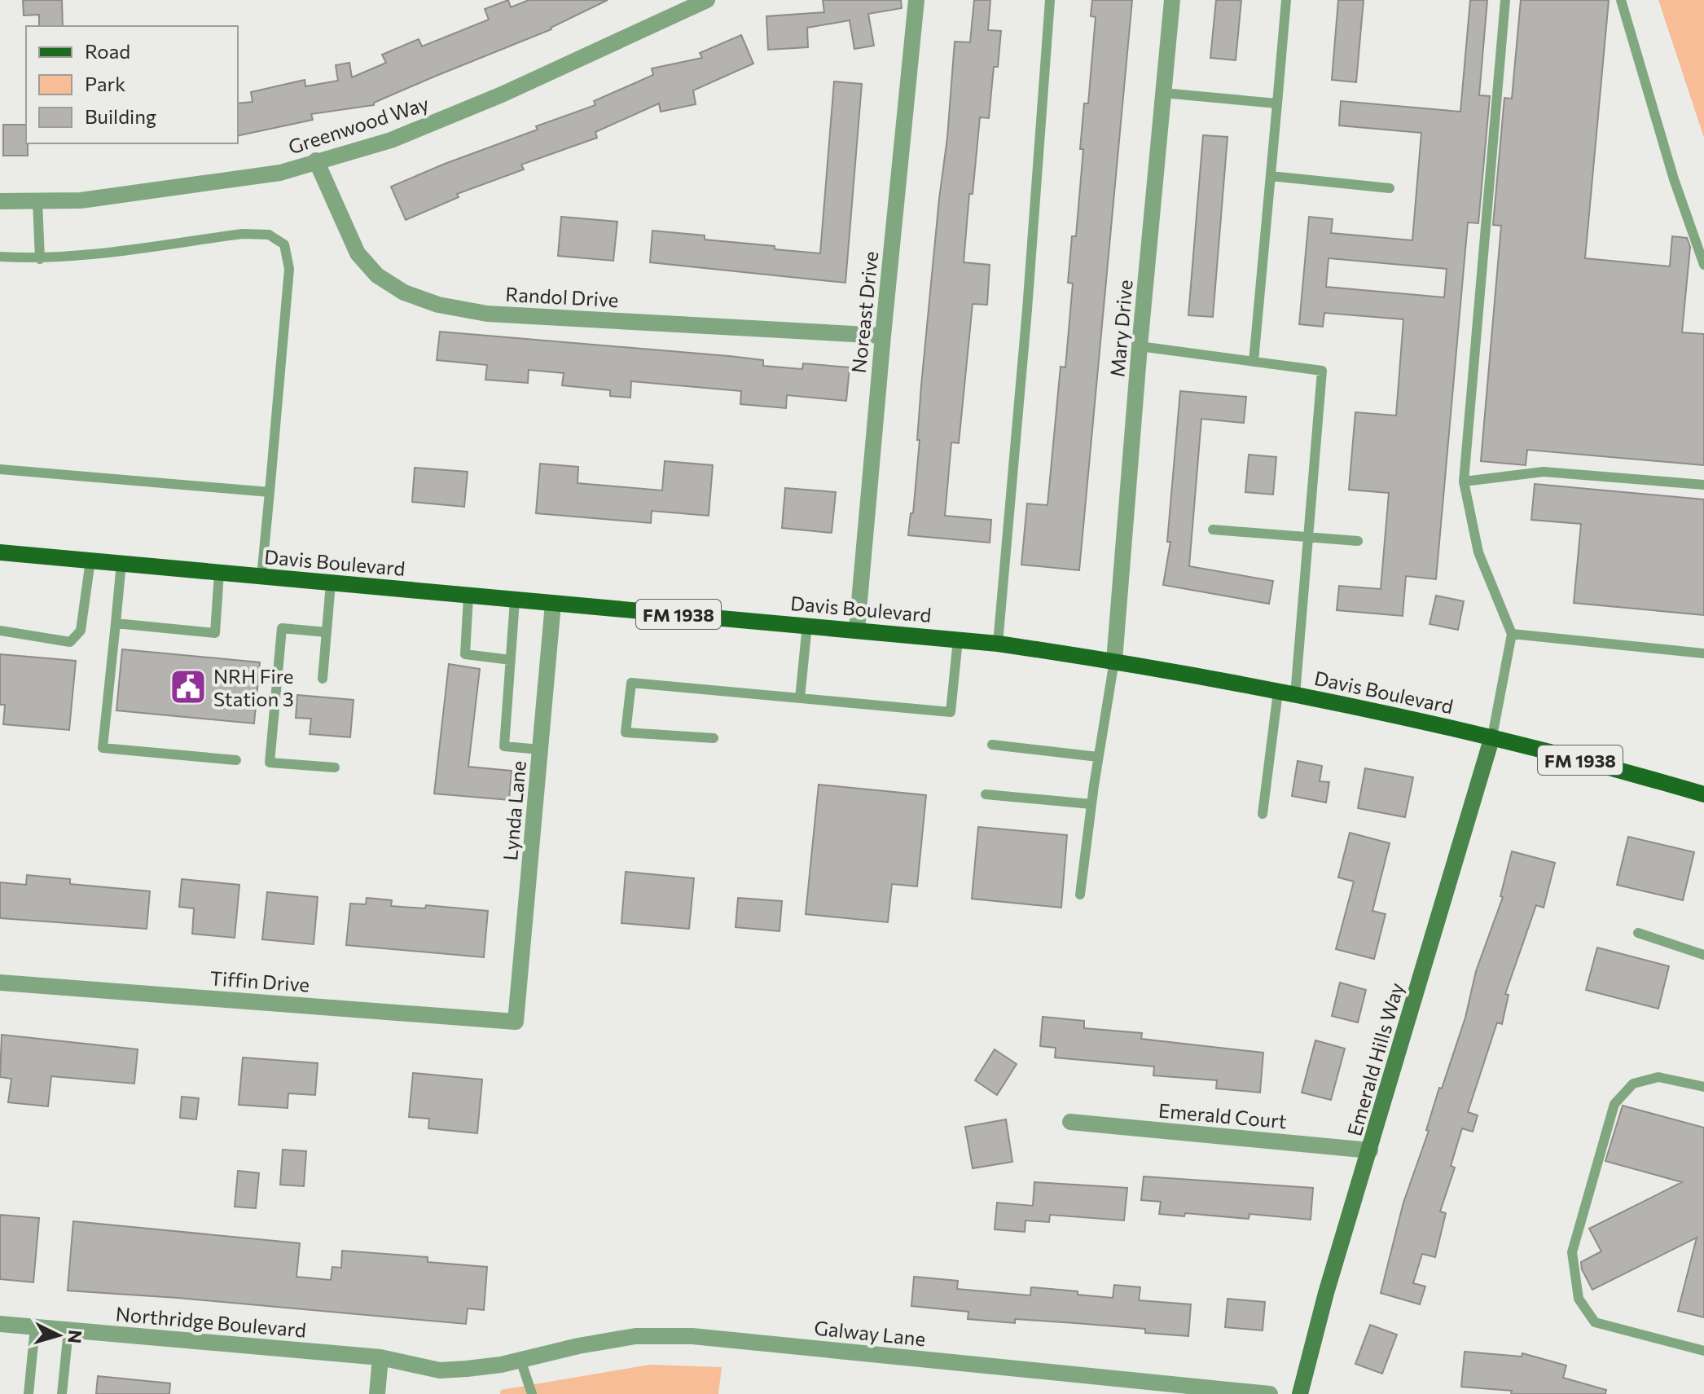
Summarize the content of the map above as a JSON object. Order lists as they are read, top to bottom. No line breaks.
{"streets":{"main road":["Davis Boulevard","FM 1938"],"street":["Greenwood Way","Randol Drive","Noreast Drive","Mary Drive","Lynda Lane","Tiffin Drive","Emerald Hills Way","Emerald Court","Northridge Boulevard","Galway Lane"]},"crossings":[["Greenwood Way","Randol Drive"],["Randol Drive","Noreast Drive"],["Noreast Drive","Davis Boulevard"],["Mary Drive","Davis Boulevard"],["Davis Boulevard","Lynda Lane"],["Davis Boulevard","Emerald Hills Way"],["Lynda Lane","Tiffin Drive"],["Emerald Hills Way","Emerald Court"],["Northridge Boulevard","Galway Lane"]],"places":{"public building":["NRH Fire Station 3"]},"legend":["Road","Park","Building"],"north":"right"}
